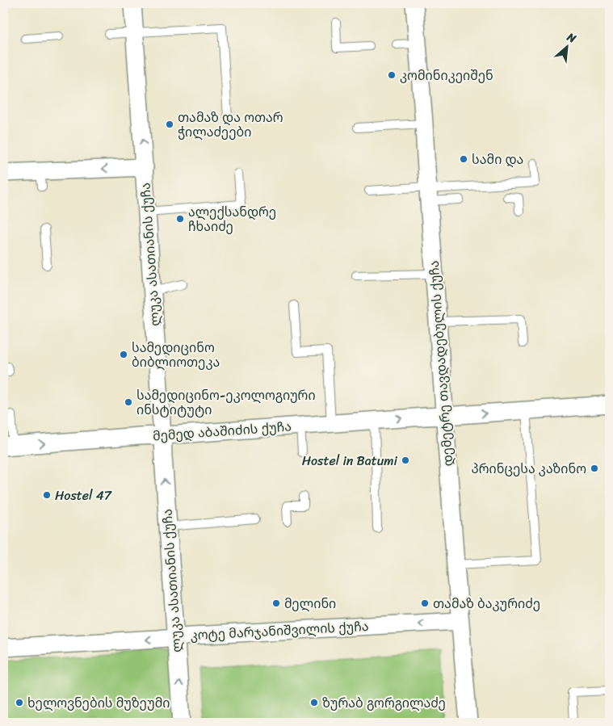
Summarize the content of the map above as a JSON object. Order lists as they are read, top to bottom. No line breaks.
{"streets":{"street":["ლუკა ასათიანის ქუჩა","დემეტრე თავდადებულის ქუჩა","მემედ აბაშიძის ქუჩა","კოტე მარჯანიშვილის ქუჩა"]},"crossings":[["ლუკა ასათიანის ქუჩა","მემედ აბაშიძის ქუჩა"],["ლუკა ასათიანის ქუჩა","კოტე მარჯანიშვილის ქუჩა"],["დემეტრე თავდადებულის ქუჩა","მემედ აბაშიძის ქუჩა"],["დემეტრე თავდადებულის ქუჩა","კოტე მარჯანიშვილის ქუჩა"]],"one_way":["ლუკა ასათიანის ქუჩა","მემედ აბაშიძის ქუჩა","კოტე მარჯანიშვილის ქუჩა"],"places":["კომინიკეიშენ","თამაზ და ოთარ ჭილაძეები","სამი და","ალექსანდრე ჩხაიძე","სამედიცინო ბიბლიოთეკა","სამედიცინო-ეკოლოგიური ინსტიტუტი","Hostel in Batumi","პრინცესა კაზინო","Hostel 47","მელინი","თამაზ ბაკურიძე","ხელოვნების მუზეუმი","ზურაბ გორგილაძე"],"north":"top right"}
